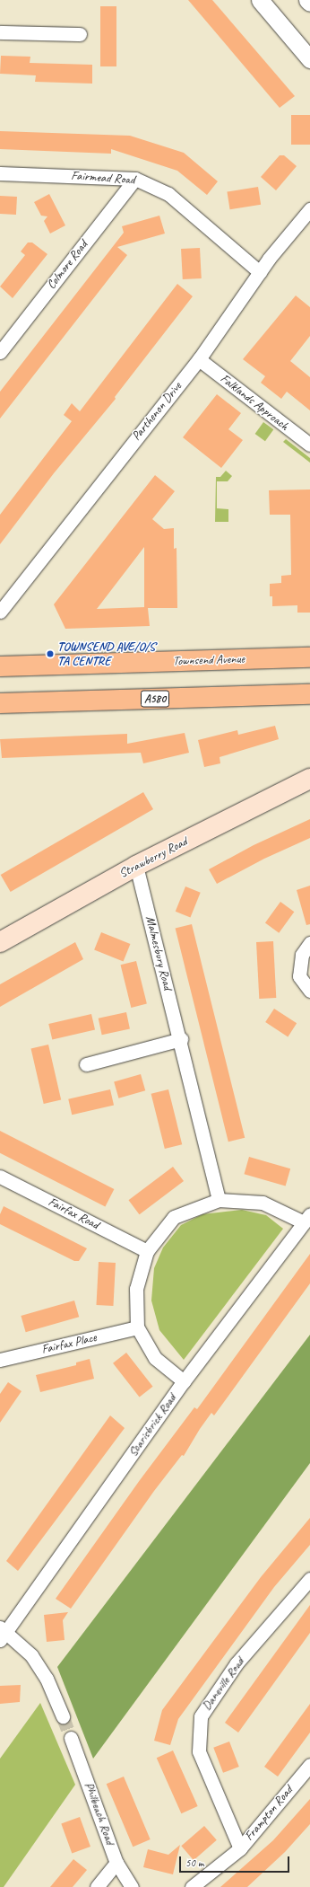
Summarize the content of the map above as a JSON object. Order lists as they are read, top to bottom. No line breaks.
{"streets":{"main road":["Townsend Avenue","A580","Strawberry Road"],"street":["Fairmead Road","Colmore Road","Falklands Approach","Parthenon Drive","Malmesbury Road","Fairfax Road","Fairfax Place","Scarisbrick Road","Daneville Road","Philbeach Road","Frampton Road"]},"crossings":[["Fairmead Road","Colmore Road"],["Fairmead Road","Parthenon Drive"],["Falklands Approach","Parthenon Drive"],["Strawberry Road","Malmesbury Road"],["Daneville Road","Frampton Road"]],"places":["TOWNSEND AVE/O/S TA CENTRE"],"scale_bar":"50 m"}
